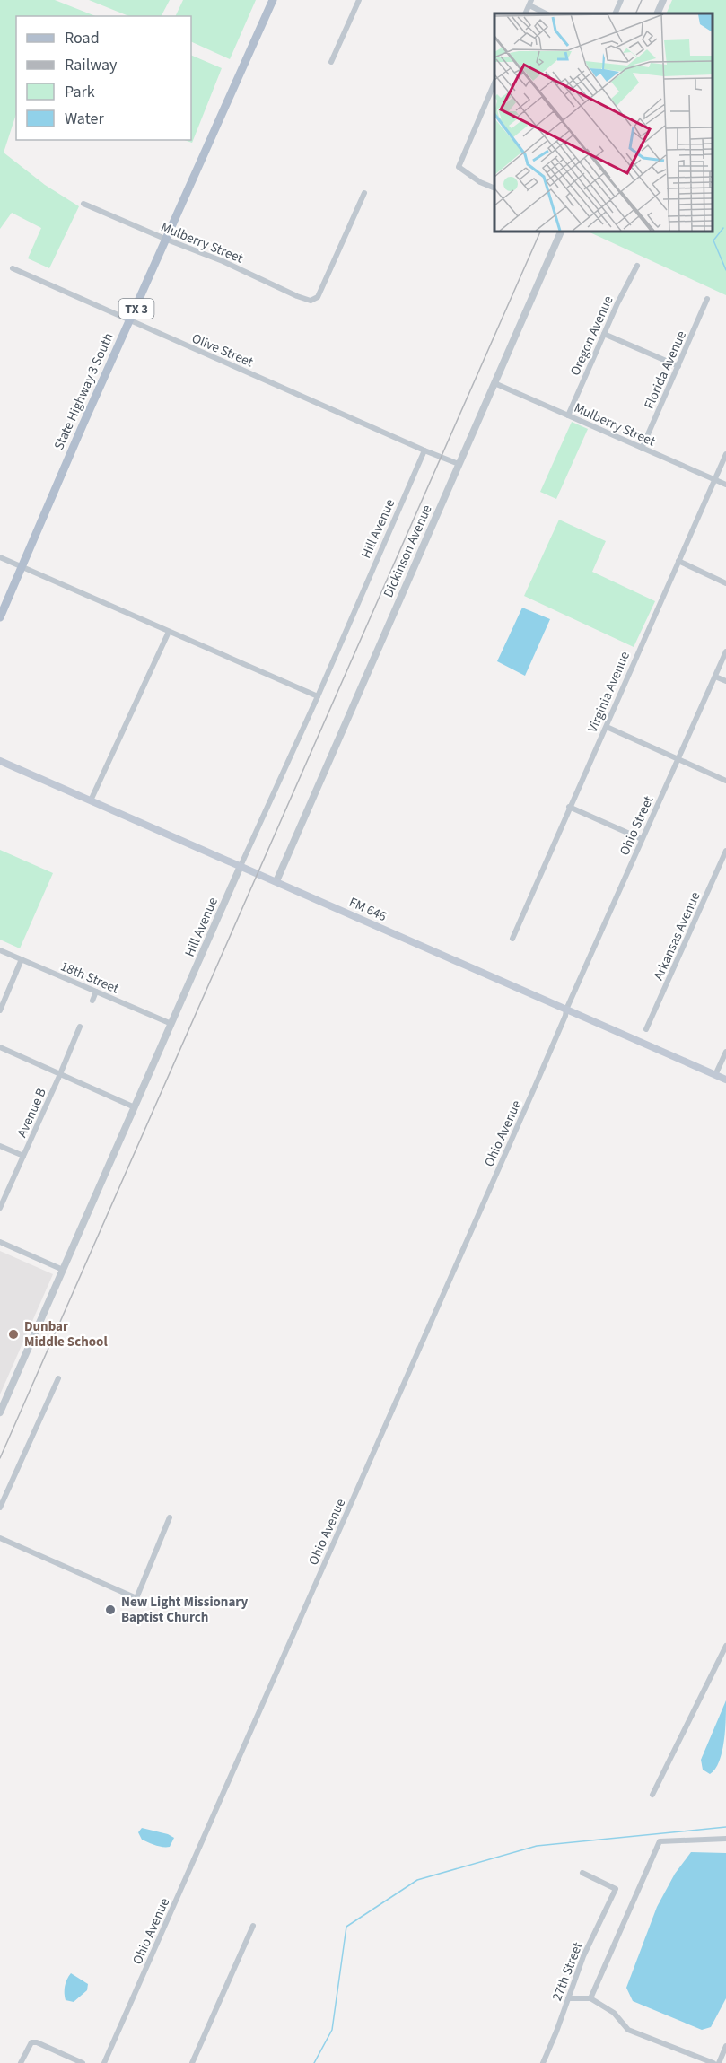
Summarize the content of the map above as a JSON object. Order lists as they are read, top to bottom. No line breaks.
{"streets":{"main road":["TX 3","State Highway 3 South","FM 646"],"street":["Mulberry Street","Oregon Avenue","Olive Street","Florida Avenue","Hill Avenue","Dickinson Avenue","Virginia Avenue","Ohio Street","Arkansas Avenue","18th Street","Avenue B","Ohio Avenue","27th Street"]},"crossings":[["Mulberry Street","Oregon Avenue"],["Mulberry Street","Florida Avenue"],["Mulberry Street","State Highway 3 South"],["Mulberry Street","Dickinson Avenue"],["Mulberry Street","Virginia Avenue"],["Olive Street","State Highway 3 South"],["Olive Street","Hill Avenue"],["Olive Street","Dickinson Avenue"],["Hill Avenue","FM 646"],["Hill Avenue","18th Street"],["Dickinson Avenue","FM 646"],["Ohio Street","FM 646"],["Ohio Street","Ohio Avenue"],["FM 646","Ohio Avenue"]],"places":["Dunbar Middle School","New Light Missionary Baptist Church"],"legend":["Road","Railway","Park","Water"]}
